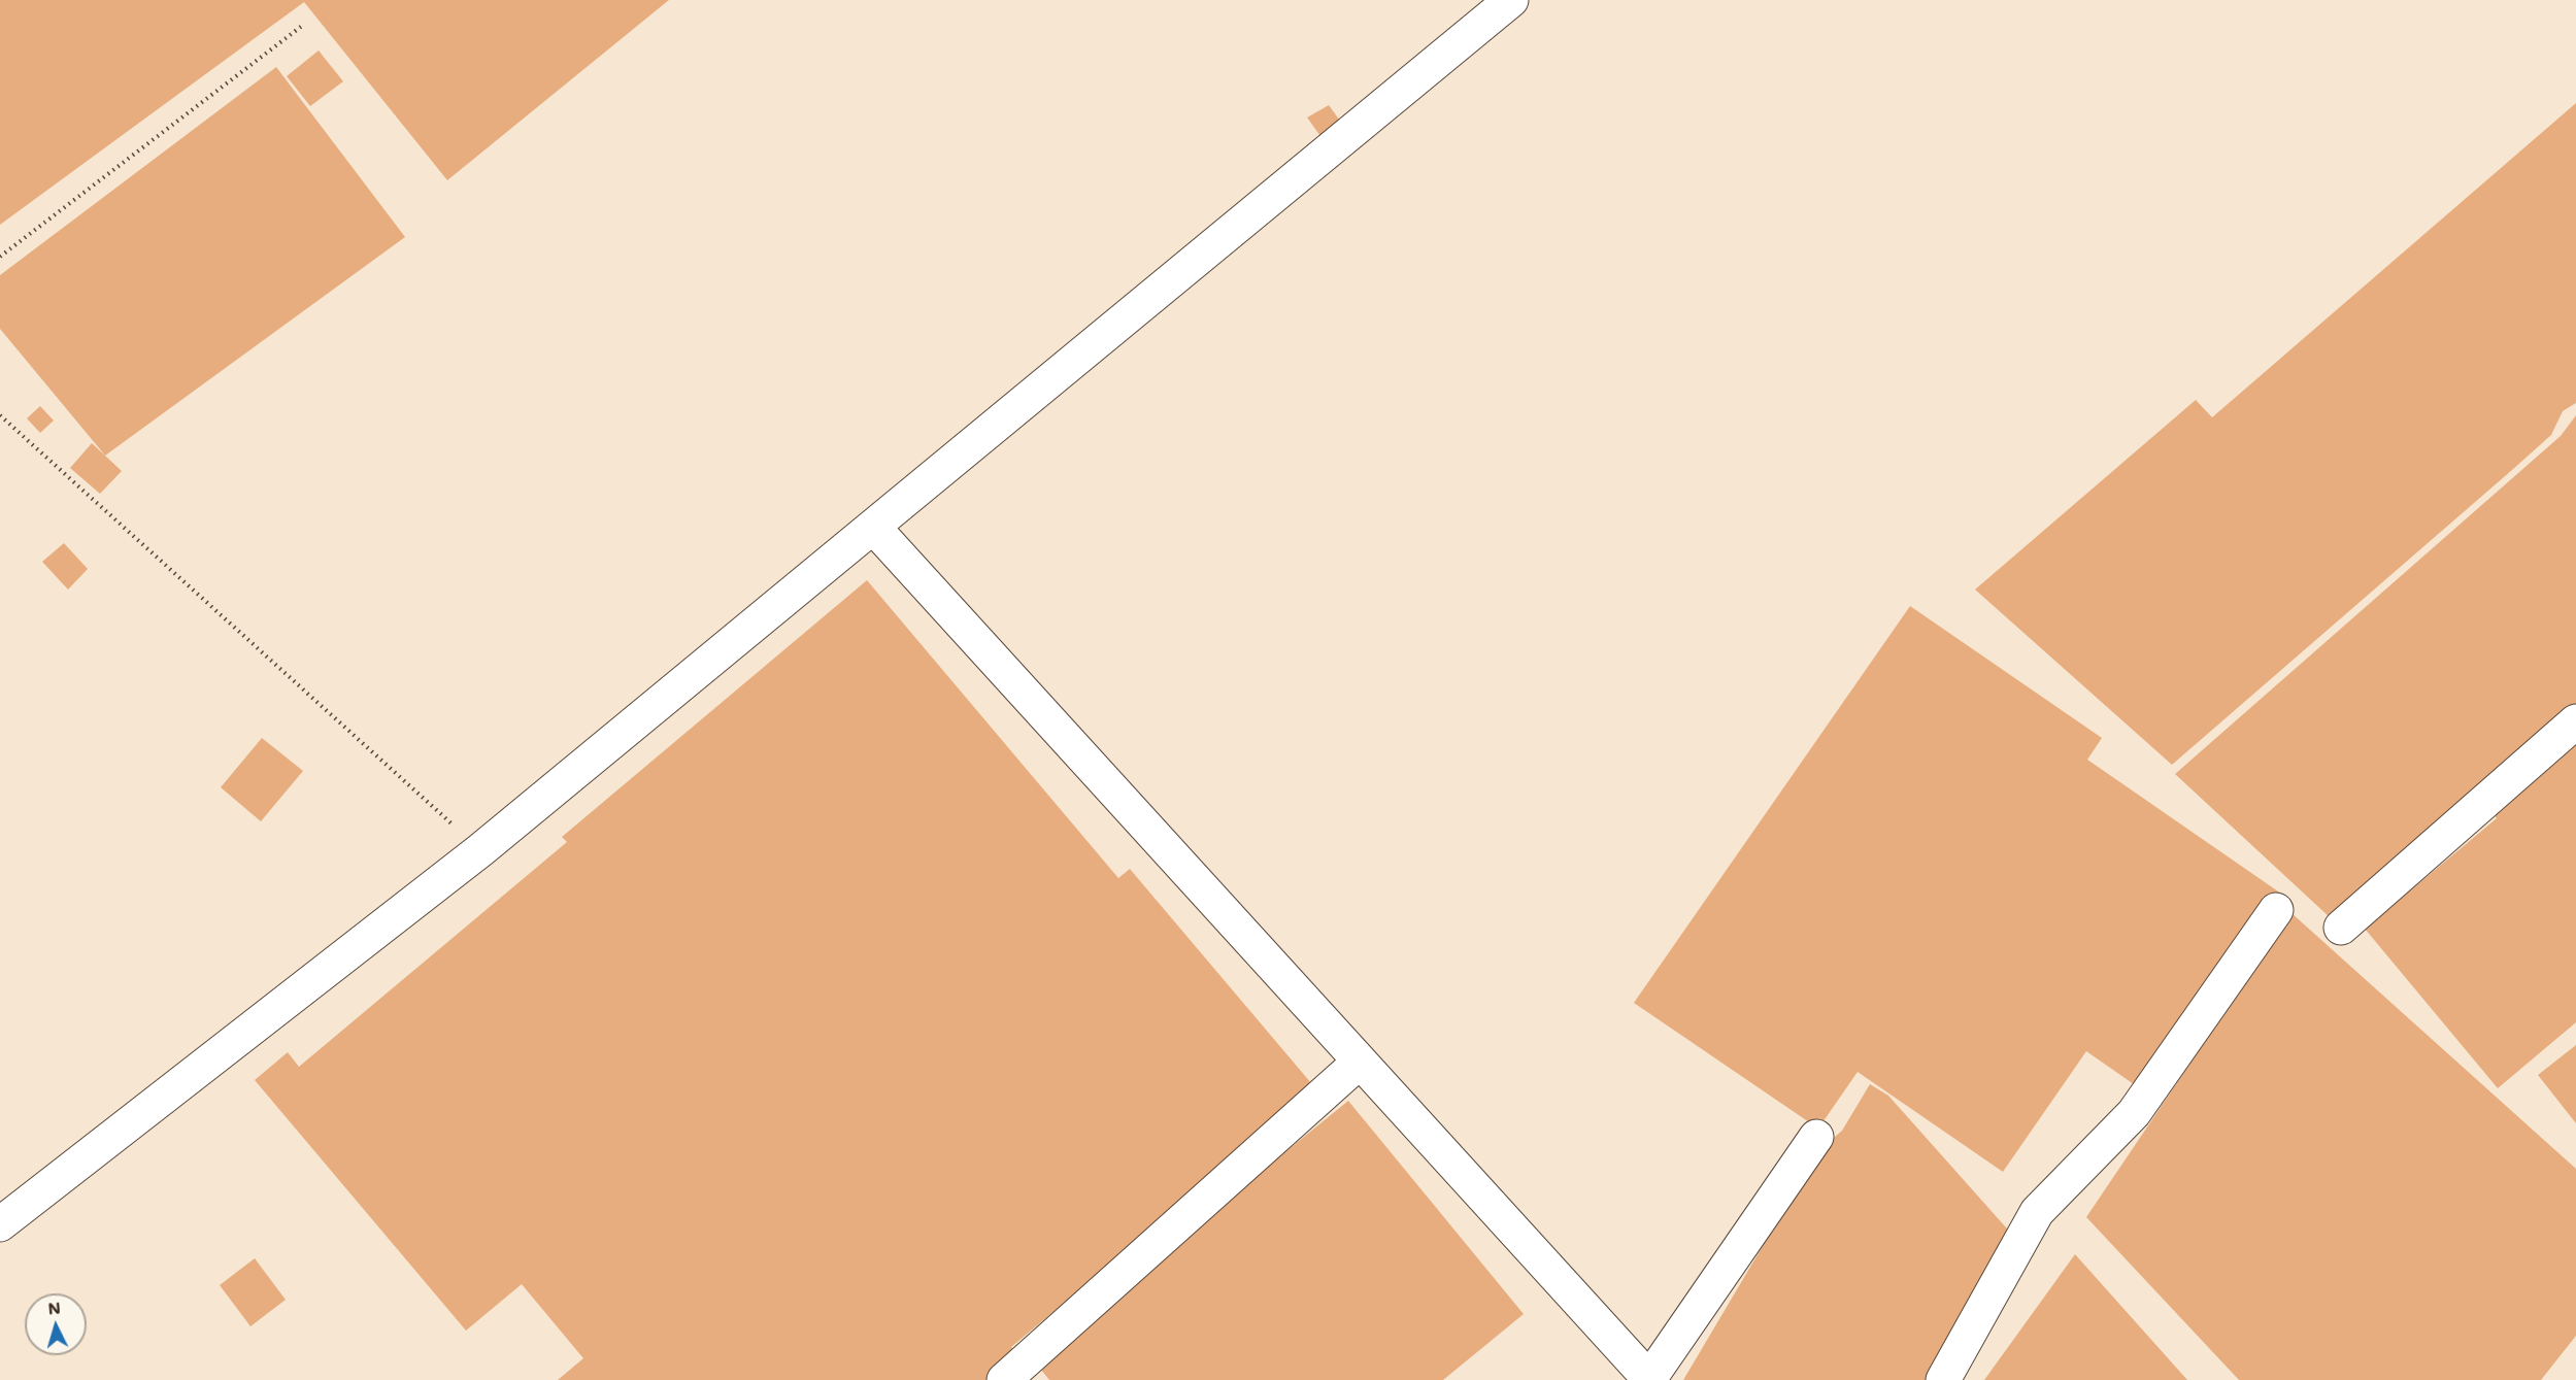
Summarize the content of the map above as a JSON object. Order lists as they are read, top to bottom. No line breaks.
{"north":"top"}
